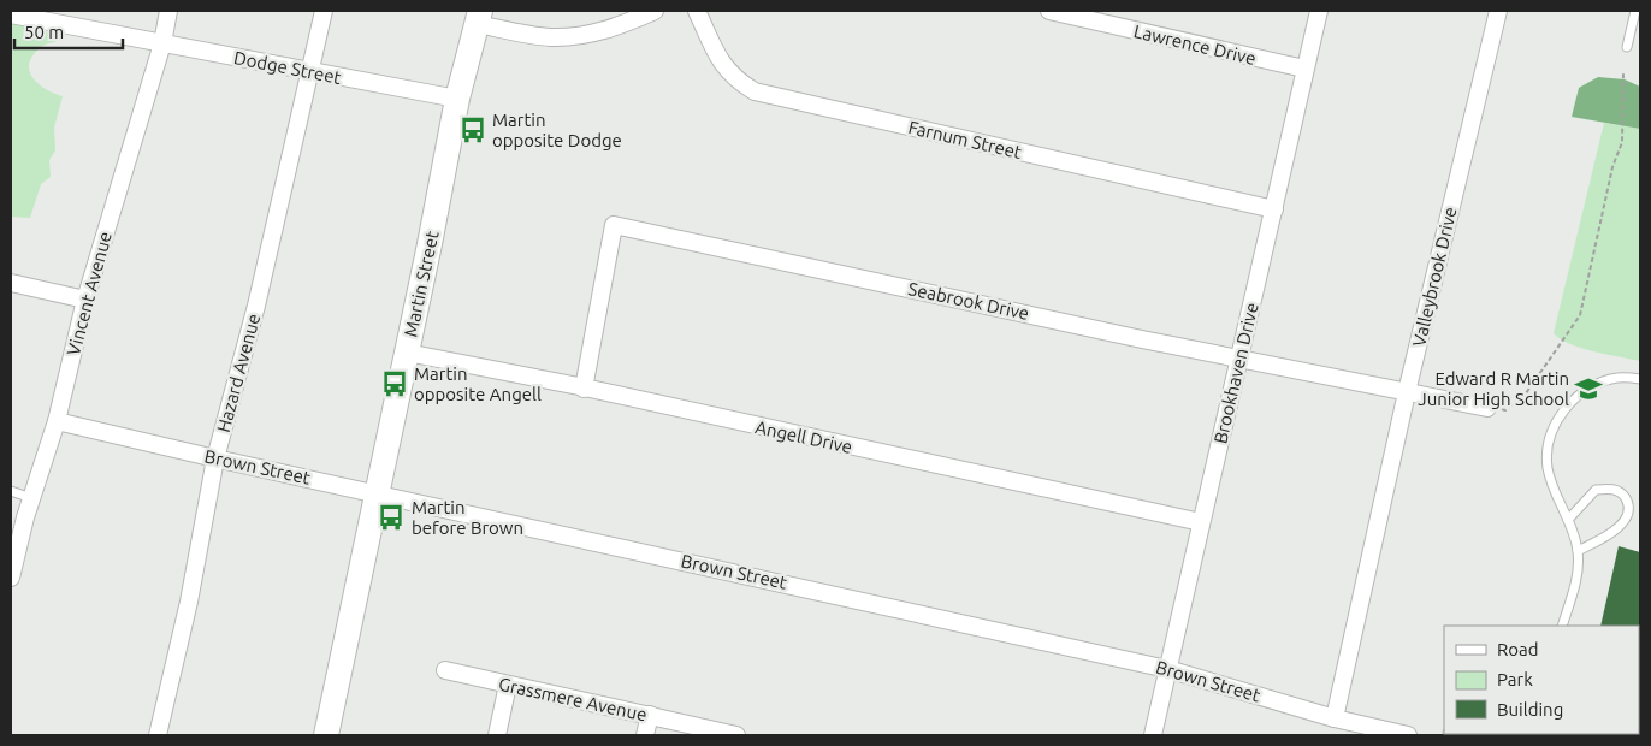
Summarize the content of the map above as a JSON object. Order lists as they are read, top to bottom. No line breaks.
{"streets":{"street":["Lawrence Drive","Dodge Street","Farnum Street","Valleybrook Drive","Martin Street","Vincent Avenue","Seabrook Drive","Hazard Avenue","Brookhaven Drive","Angell Drive","Brown Street","Grassmere Avenue"]},"crossings":[["Lawrence Drive","Brookhaven Drive"],["Dodge Street","Martin Street"],["Dodge Street","Vincent Avenue"],["Dodge Street","Hazard Avenue"],["Farnum Street","Brookhaven Drive"],["Valleybrook Drive","Seabrook Drive"],["Valleybrook Drive","Brown Street"],["Martin Street","Angell Drive"],["Martin Street","Brown Street"],["Vincent Avenue","Brown Street"],["Seabrook Drive","Brookhaven Drive"],["Seabrook Drive","Angell Drive"],["Hazard Avenue","Brown Street"],["Brookhaven Drive","Angell Drive"],["Brookhaven Drive","Brown Street"]],"places":{"bus stop":["Martin opposite Dodge","Martin opposite Angell","Martin before Brown"],"school or university":["Edward R Martin Junior High School"]},"legend":["Road","Park","Building"],"scale_bar":"50 m"}
